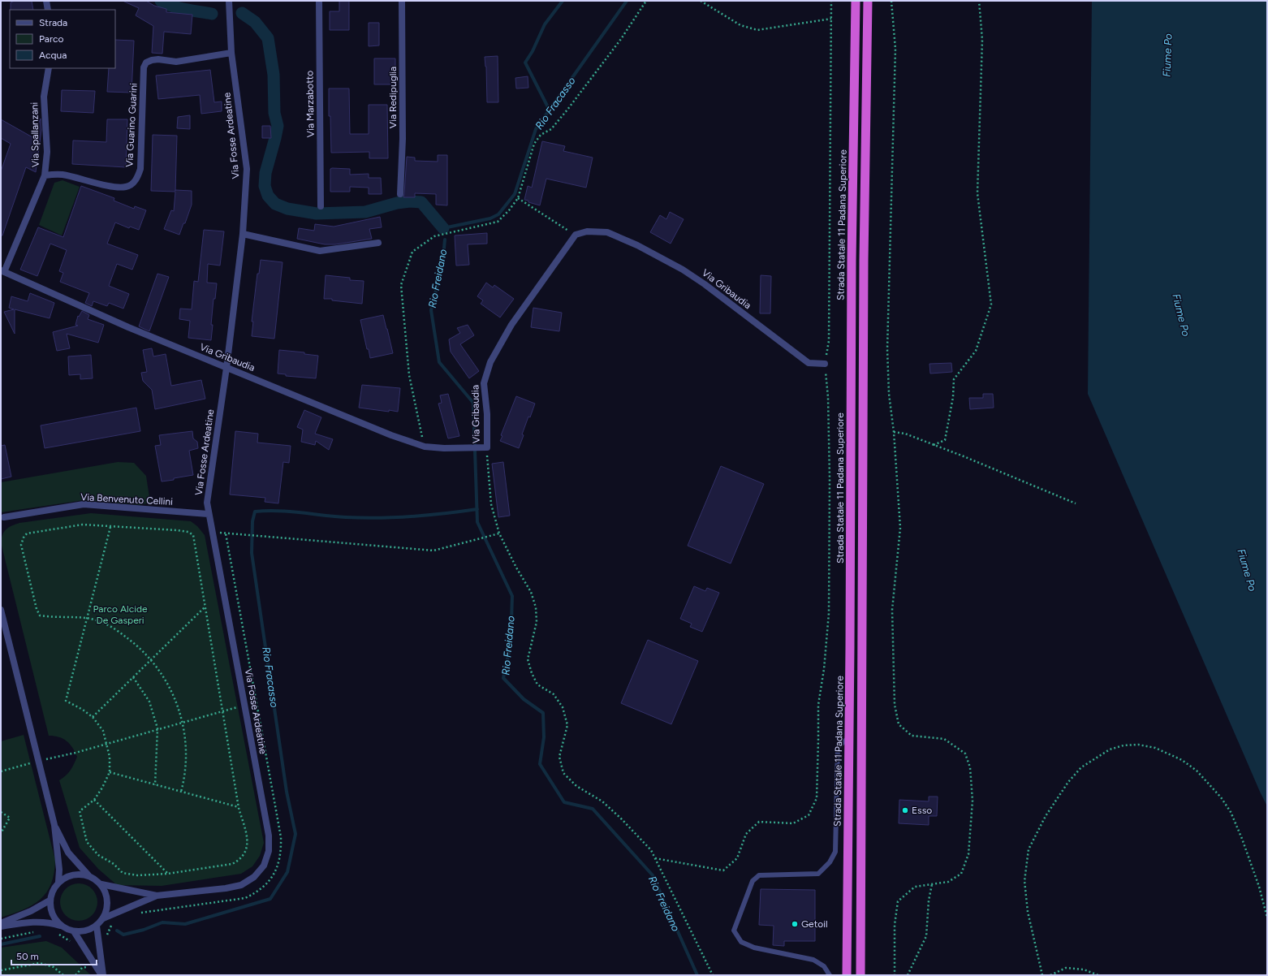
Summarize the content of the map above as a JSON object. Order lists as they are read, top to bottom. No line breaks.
{"streets":{"highway":["Strada Statale 11 Padana Superiore"],"street":["Via Redipuglia","Via Marzabotto","Via Guarino Guarini","Via Spallanzani","Via Fosse Ardeatine","Via Gribaudia","Via Benvenuto Cellini"]},"crossings":[["Via Guarino Guarini","Via Spallanzani"],["Via Guarino Guarini","Via Fosse Ardeatine"],["Via Spallanzani","Via Gribaudia"],["Via Fosse Ardeatine","Via Gribaudia"],["Via Fosse Ardeatine","Via Benvenuto Cellini"]],"water":["Fiume Po","Rio Fracasso","Rio Freidano"],"parks":["Parco Alcide De Gasperi"],"places":["Esso","Getoil"],"legend":["Strada","Parco","Acqua"],"scale_bar":"50 m"}
